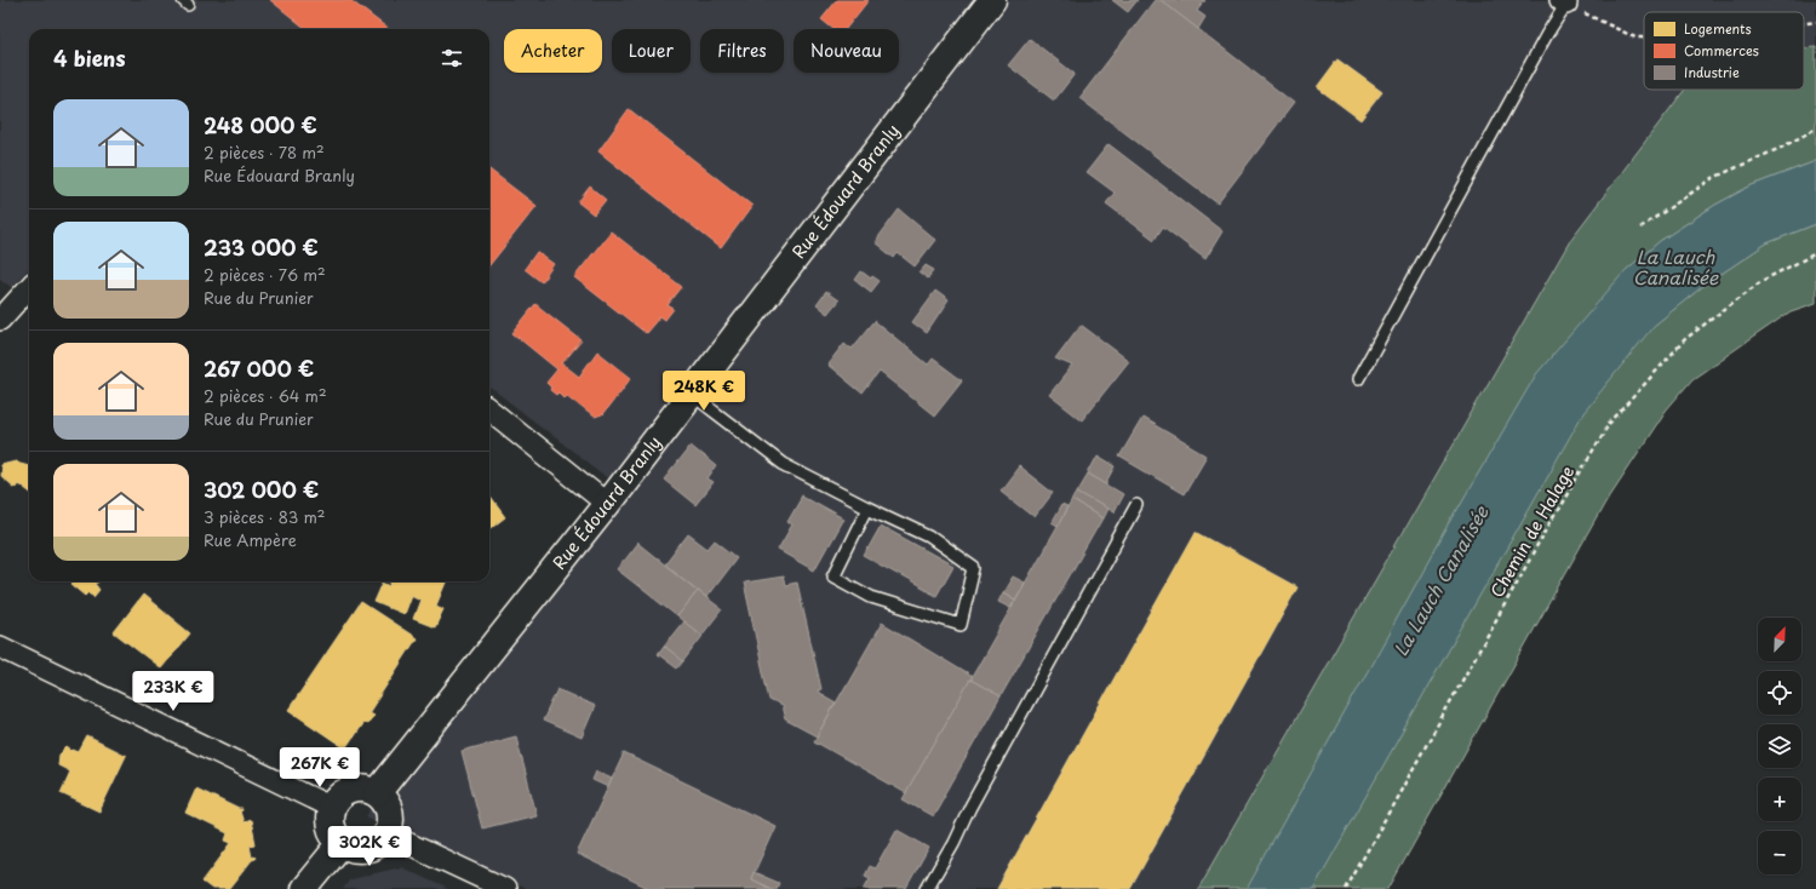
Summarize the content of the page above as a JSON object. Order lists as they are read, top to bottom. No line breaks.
{"streets":{"street":["Rue Édouard Branly"],"path":["Chemin de Halage"]},"water":["La Lauch Canalisée"],"legend":["Logements","Commerces","Industrie"],"north":"top right","page":{"chip":["Acheter","Louer","Filtres","Nouveau"],"heading":"4 biens","list":[{"name":"248 000 €","note":"2 pièces · 78 m² · Rue Édouard Branly"},{"name":"233 000 €","note":"2 pièces · 76 m² · Rue du Prunier"},{"name":"267 000 €","note":"2 pièces · 64 m² · Rue du Prunier"},{"name":"302 000 €","note":"3 pièces · 83 m² · Rue Ampère"}],"price":["248K €","233K €","267K €","302K €"],"map_buttons":["+","−"]}}
